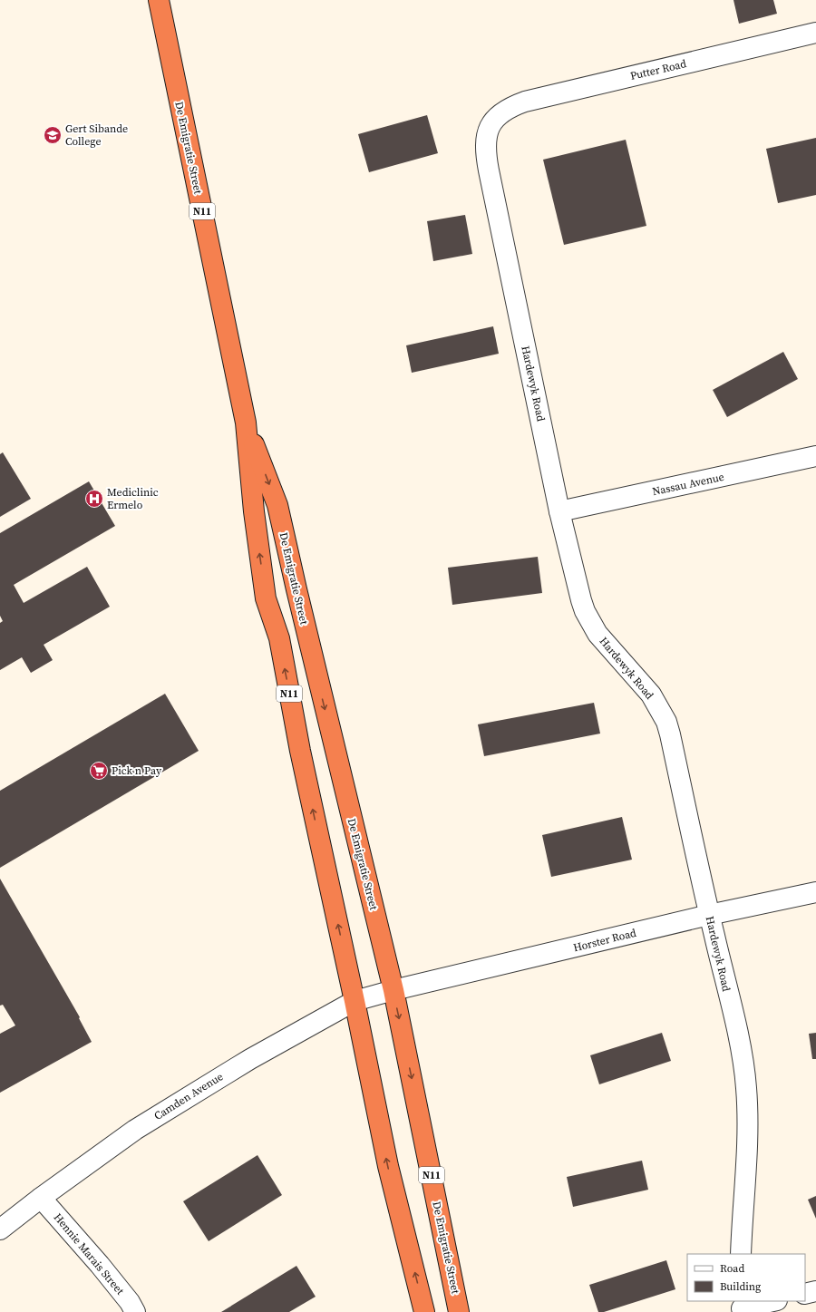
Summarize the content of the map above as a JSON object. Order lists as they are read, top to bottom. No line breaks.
{"streets":{"highway":["De Emigratie Street","N11"],"street":["Putter Road","Hardewyk Road","Nassau Avenue","Horster Road","Camden Avenue","Hennie Marais Street"]},"crossings":[["Putter Road","Hardewyk Road"],["De Emigratie Street","Horster Road"],["De Emigratie Street","Camden Avenue"],["Hardewyk Road","Nassau Avenue"],["Hardewyk Road","Horster Road"],["Horster Road","Camden Avenue"],["Camden Avenue","Hennie Marais Street"]],"places":{"school or university":["Gert Sibande College"],"hospital":["Mediclinic Ermelo"],"supermarket":["Pick n Pay"]},"legend":["Road","Building"]}
